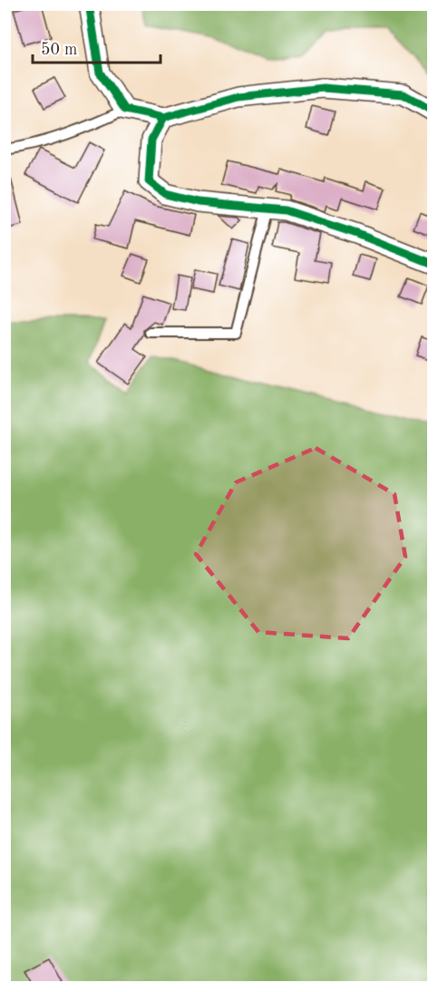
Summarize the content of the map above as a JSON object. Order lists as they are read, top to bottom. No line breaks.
{"scale_bar":"50 m"}
